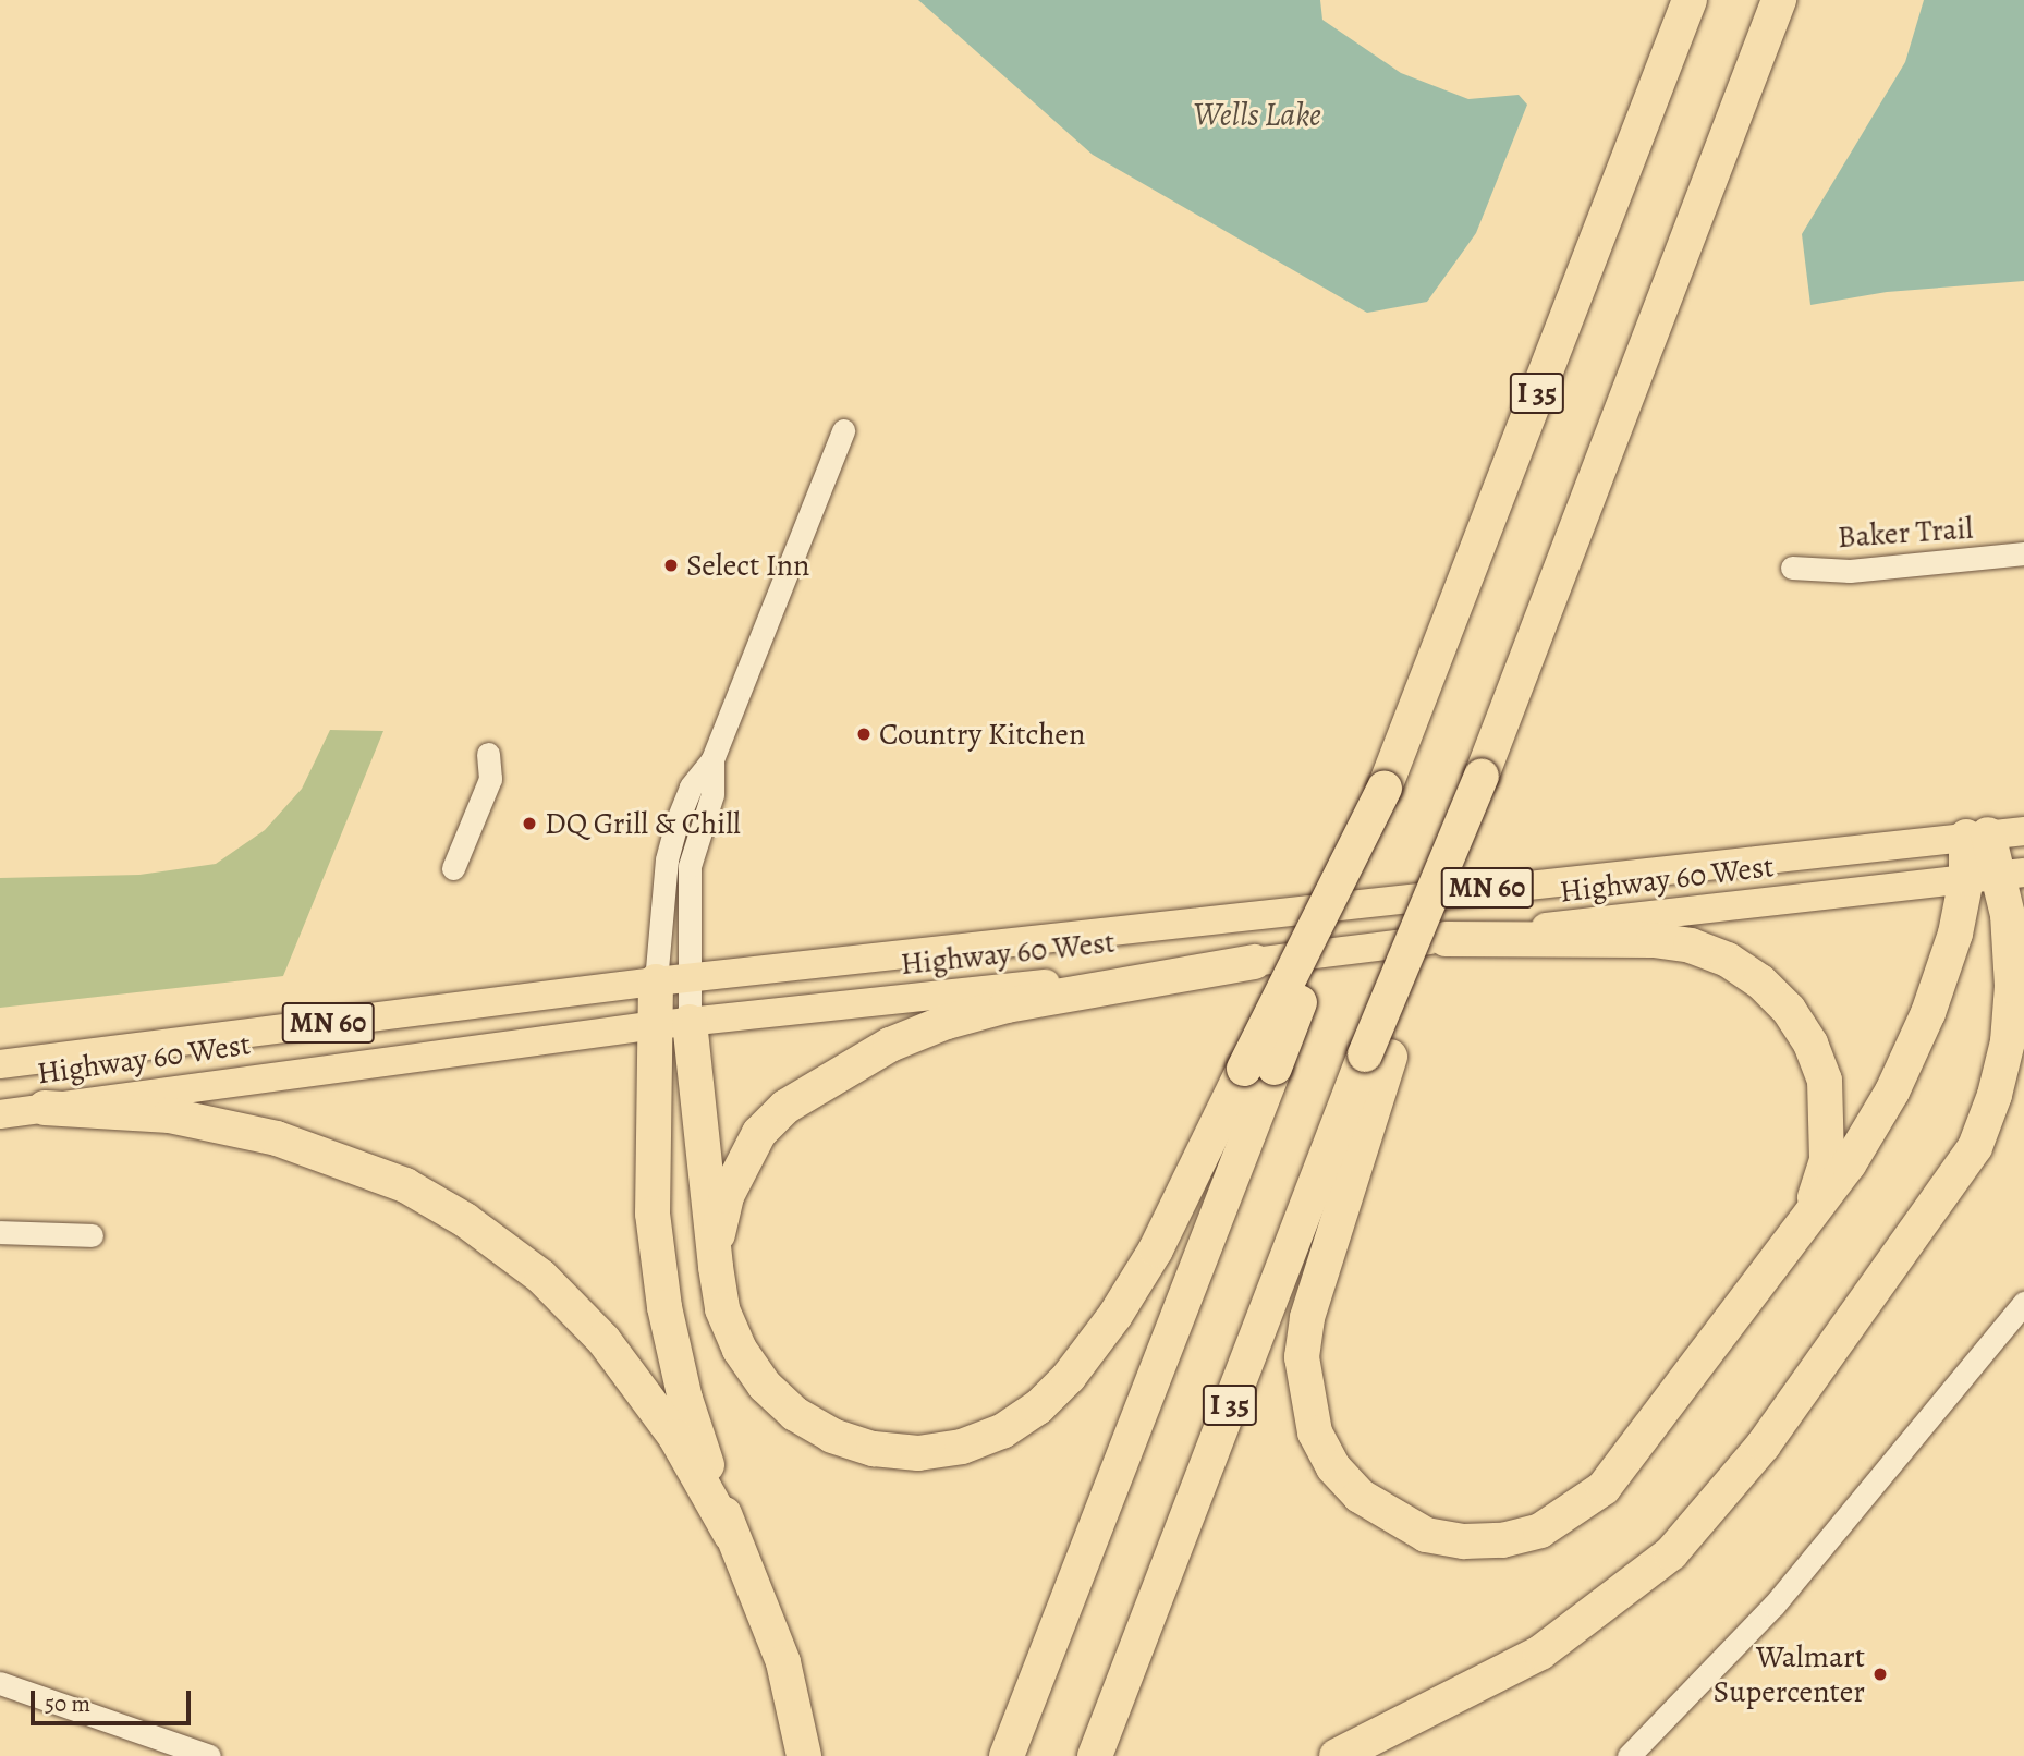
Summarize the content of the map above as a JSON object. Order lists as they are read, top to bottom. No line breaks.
{"streets":{"highway":["I 35"],"main road":["Highway 60 West","MN 60"],"street":["Baker Trail"]},"water":["Wells Lake"],"places":["Select Inn","Country Kitchen","DQ Grill & Chill","Walmart Supercenter"],"scale_bar":"50 m"}
